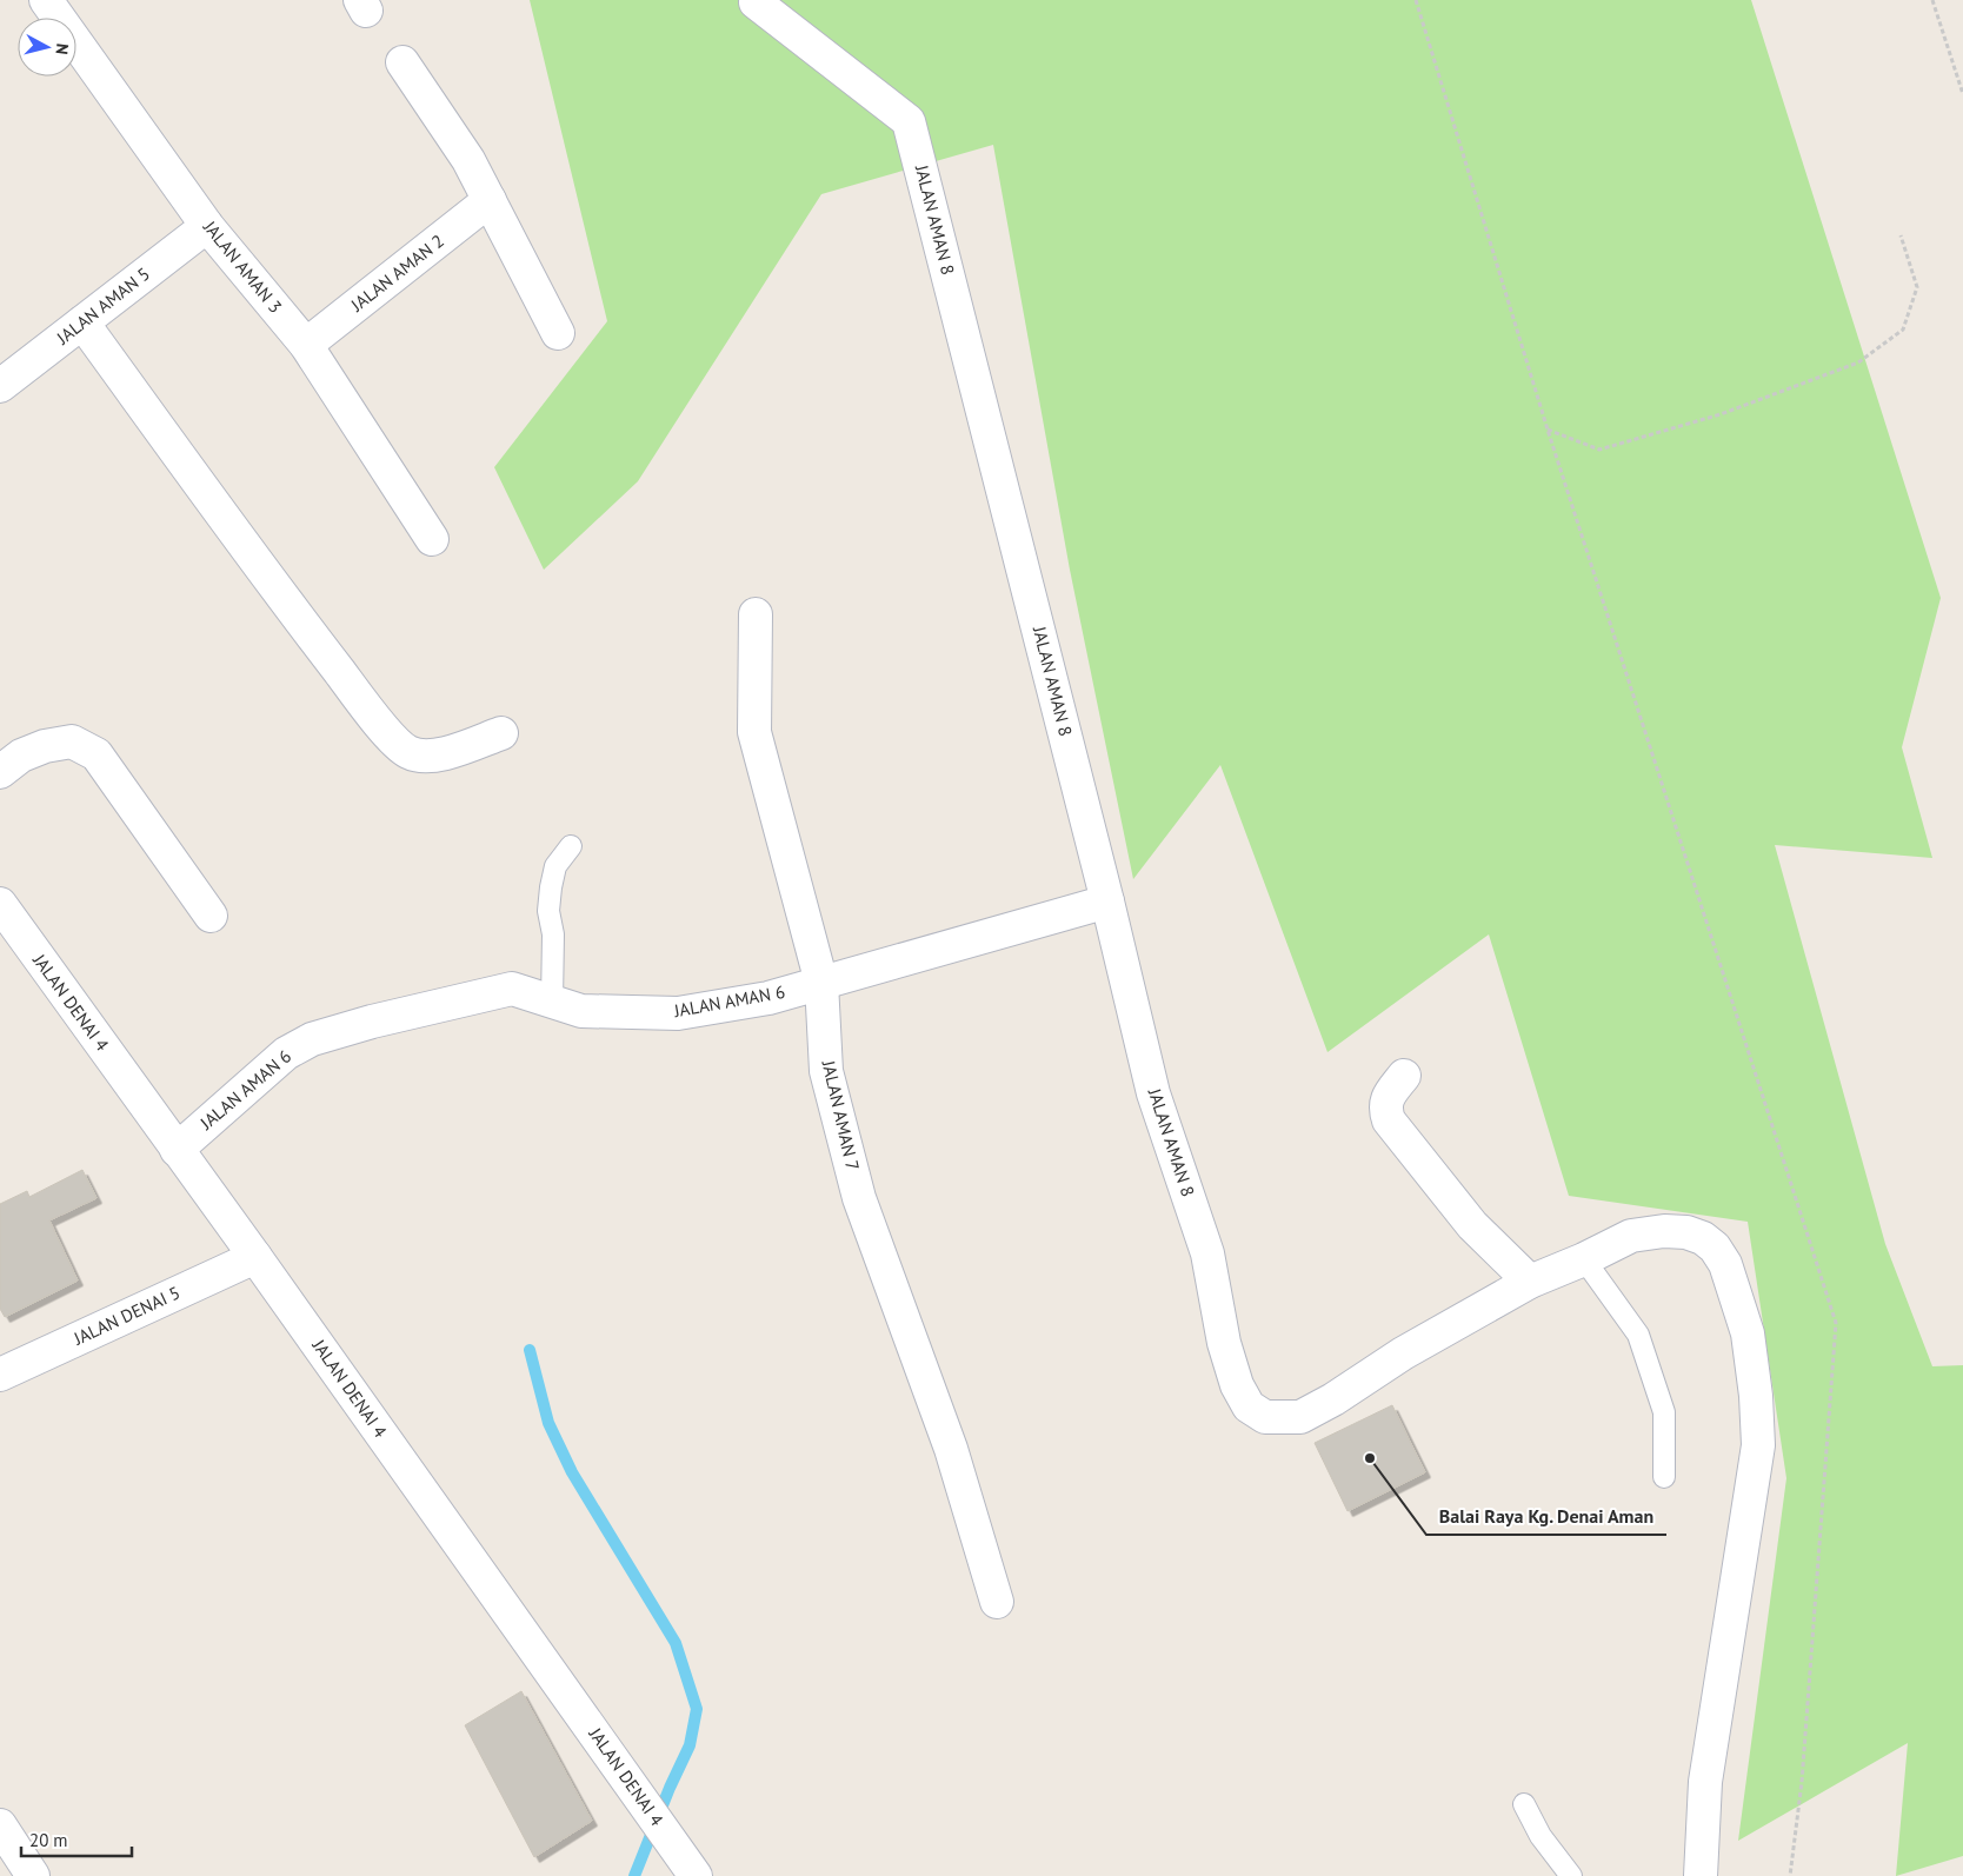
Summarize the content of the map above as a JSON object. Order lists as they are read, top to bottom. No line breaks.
{"streets":{"street":["JALAN AMAN 8","JALAN AMAN 3","JALAN AMAN 2","JALAN AMAN 5","JALAN AMAN 6","JALAN DENAI 4","JALAN AMAN 7","JALAN DENAI 5"]},"crossings":[["JALAN AMAN 8","JALAN AMAN 6"],["JALAN AMAN 3","JALAN AMAN 2"],["JALAN AMAN 3","JALAN AMAN 5"],["JALAN AMAN 6","JALAN DENAI 4"],["JALAN AMAN 6","JALAN AMAN 7"],["JALAN DENAI 4","JALAN DENAI 5"]],"places":["Balai Raya Kg. Denai Aman"],"scale_bar":"20 m","north":"right"}
